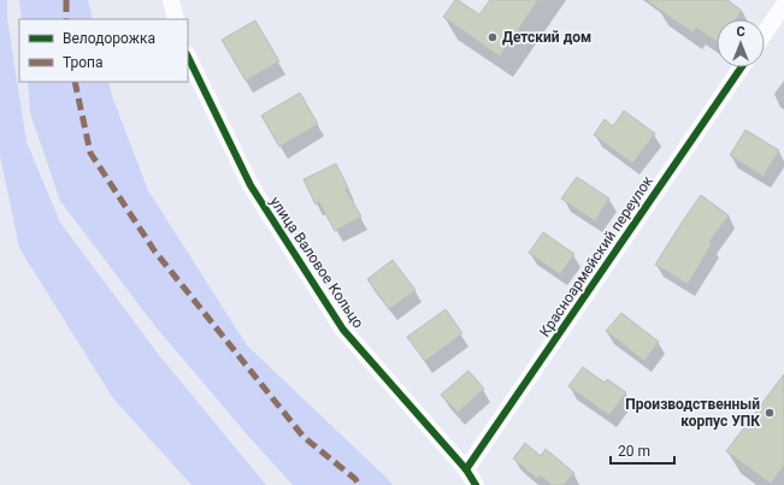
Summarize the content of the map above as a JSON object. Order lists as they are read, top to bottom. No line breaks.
{"streets":{"street":["Красноармейский переулок","улица Валовое Кольцо"]},"crossings":[["Красноармейский переулок","улица Валовое Кольцо"]],"places":["Детский дом","Производственный корпус УПК"],"legend":["Велодорожка","Тропа"],"scale_bar":"20 m","north":"top"}
